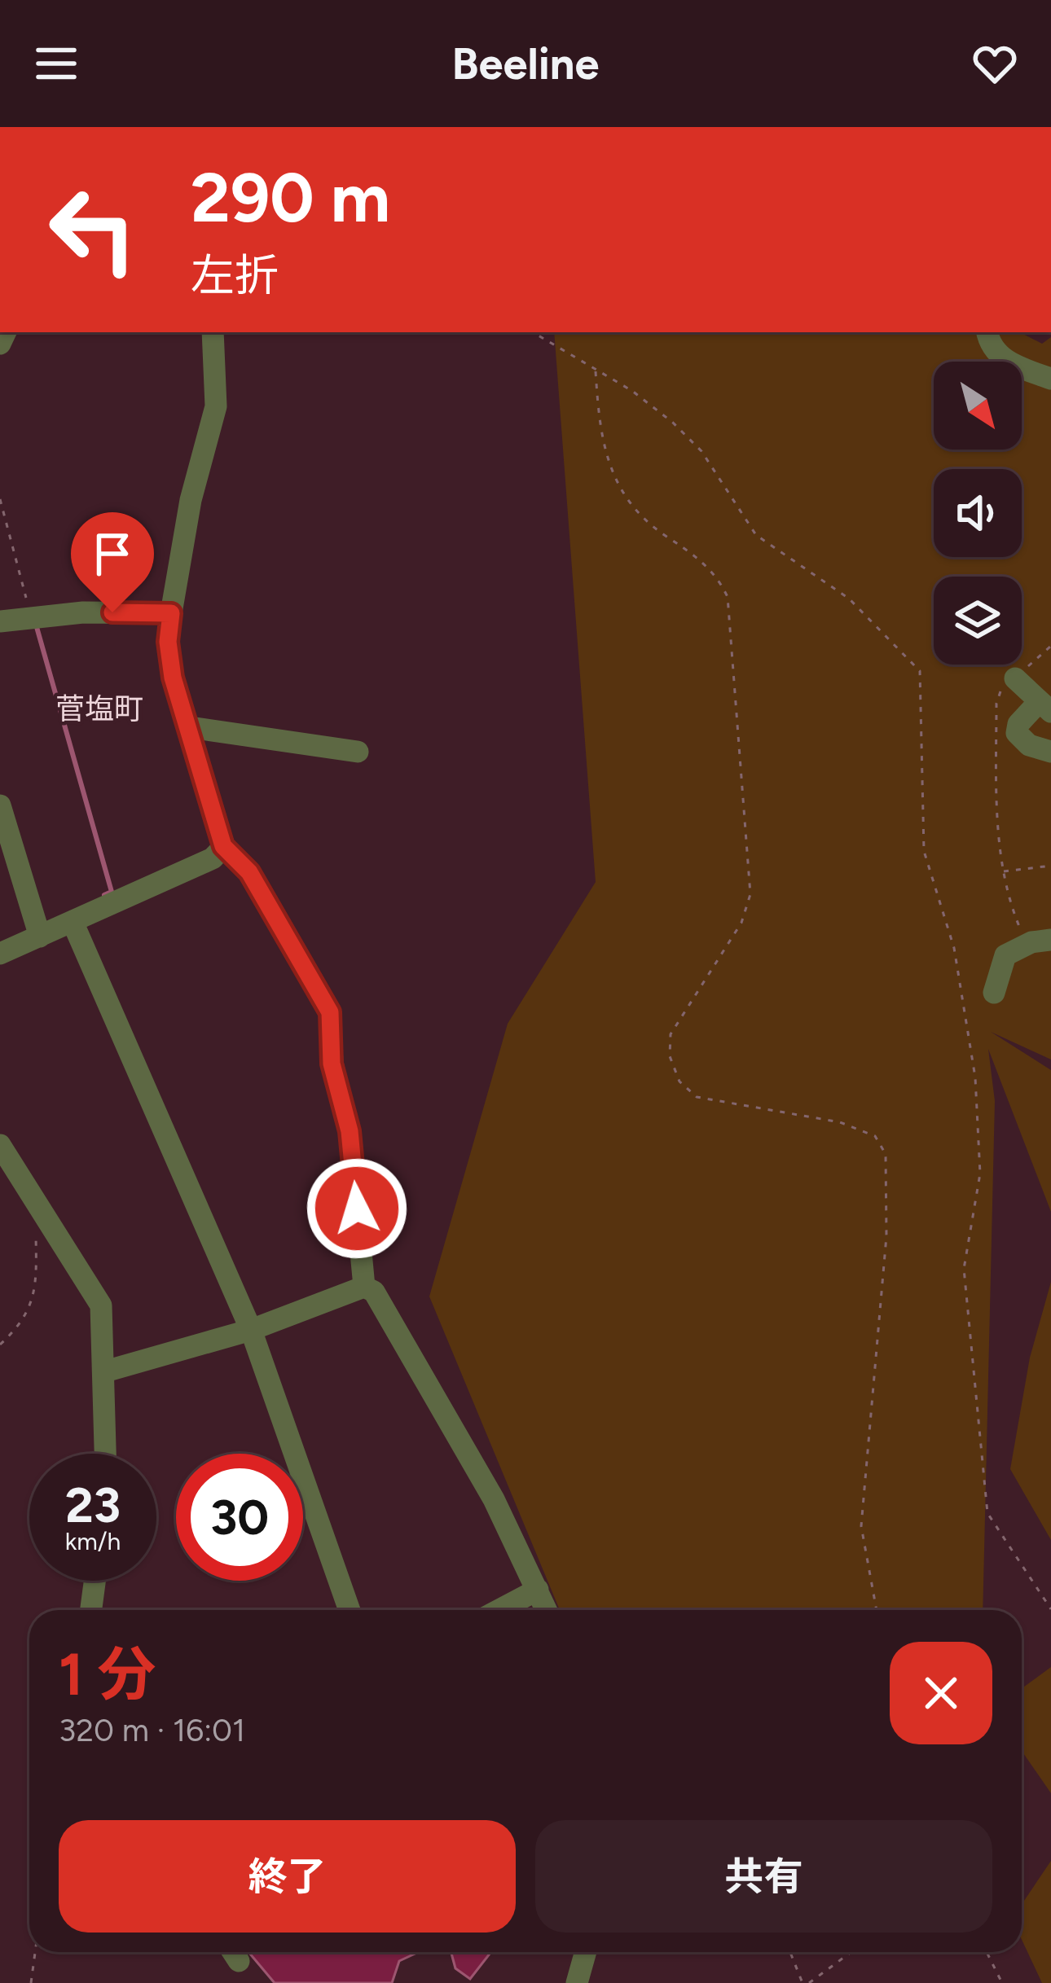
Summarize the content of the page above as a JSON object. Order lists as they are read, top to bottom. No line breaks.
{"districts":["菅塩町"],"north":"bottom right","page":{"header":"Beeline","turn":["290 m","左折"],"speed":"23 km/h","limit":"30","heading":["1 分","320 m · 16:01"],"buttons":["終了","共有"]}}
